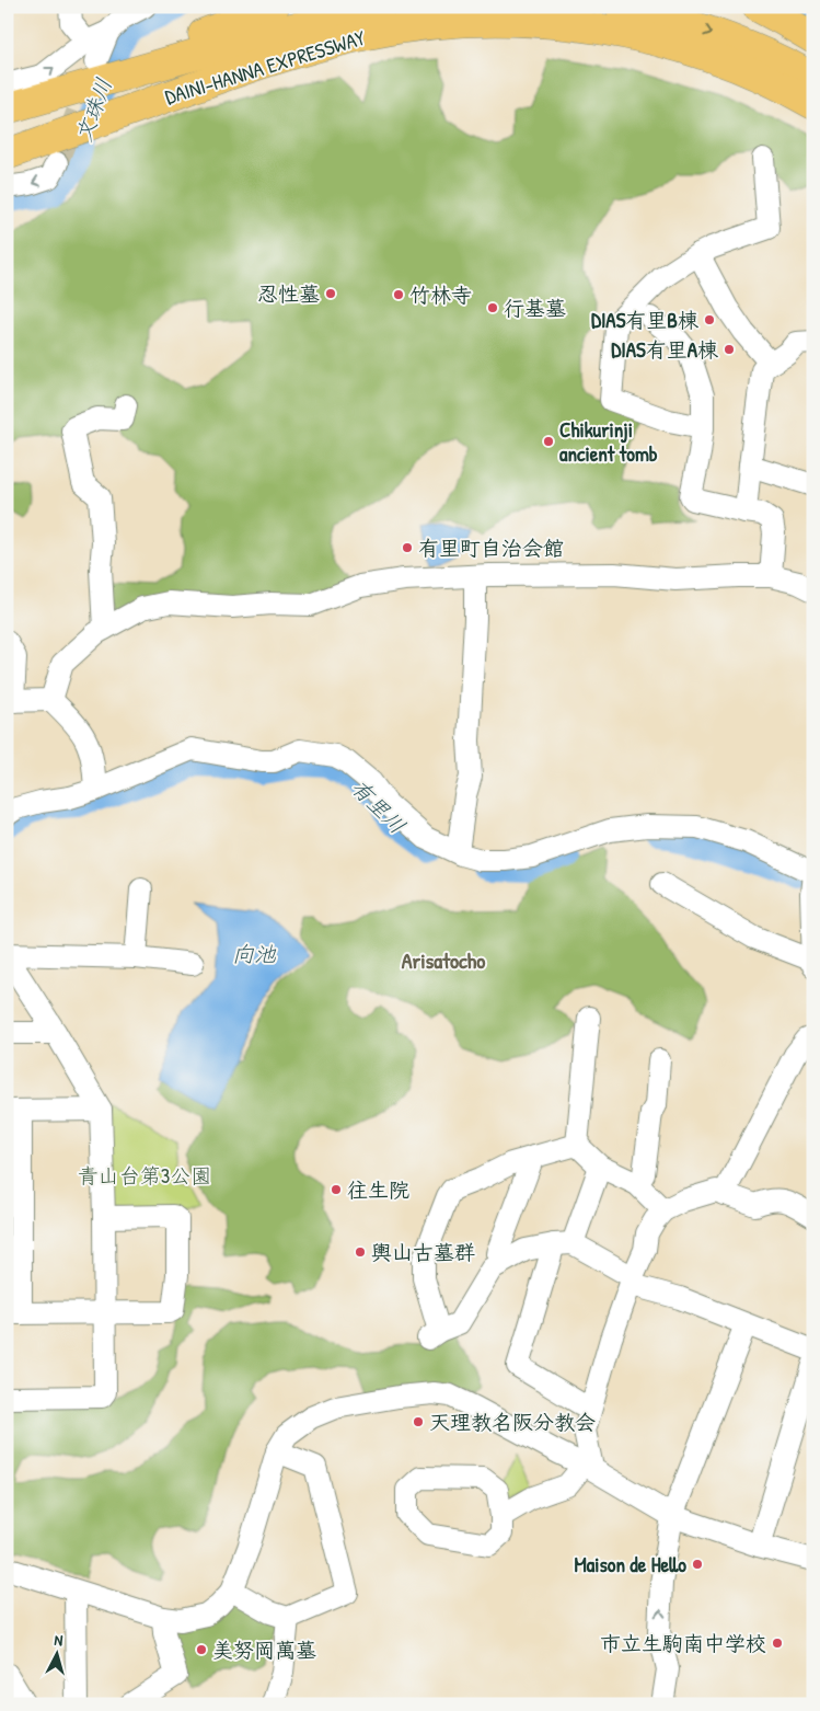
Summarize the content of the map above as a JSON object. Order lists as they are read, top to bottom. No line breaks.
{"streets":{"highway":["DAINI-HANNA EXPRESSWAY"]},"districts":["Arisatocho"],"water":["文珠川","有里川","向池"],"parks":["青山台第3公園"],"places":["忍性墓","竹林寺","行基墓","DIAS有里B棟","DIAS有里A棟","Chikurinji ancient tomb","有里町自治会館","往生院","輿山古墓群","天理教名阪分教会","Maison de Hello","市立生駒南中学校","美努岡萬墓"],"north":"top"}
